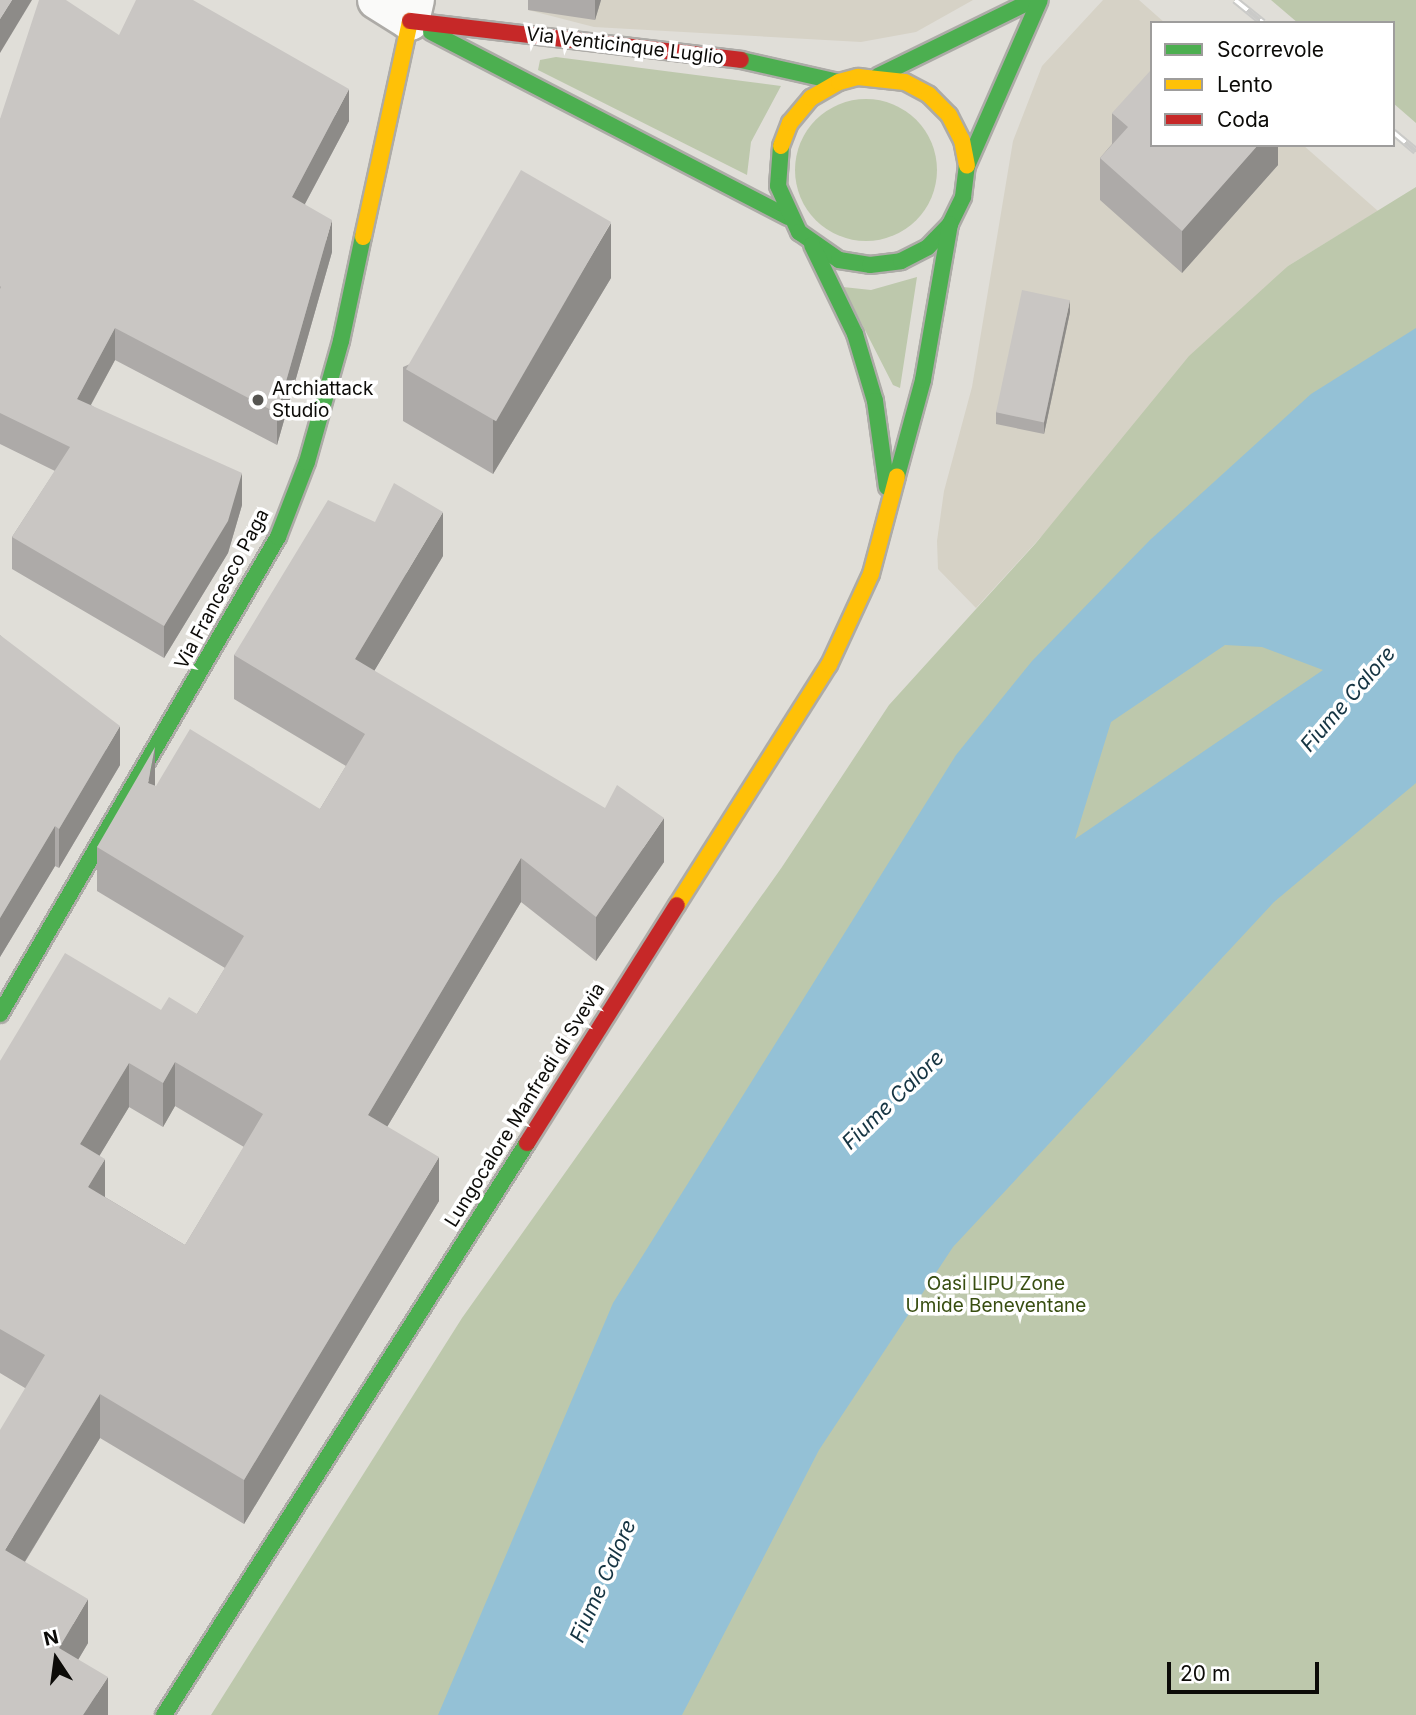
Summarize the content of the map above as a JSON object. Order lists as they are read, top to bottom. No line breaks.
{"streets":{"street":["Via Venticinque Luglio","Via Francesco Paga","Lungocalore Manfredi di Svevia"]},"crossings":[["Via Venticinque Luglio","Via Francesco Paga"],["Via Venticinque Luglio","Lungocalore Manfredi di Svevia"]],"water":["Fiume Calore"],"parks":["Oasi LIPU Zone Umide Beneventane"],"places":["Archiattack Studio"],"legend":["Scorrevole","Lento","Coda"],"scale_bar":"20 m","north":"top"}
